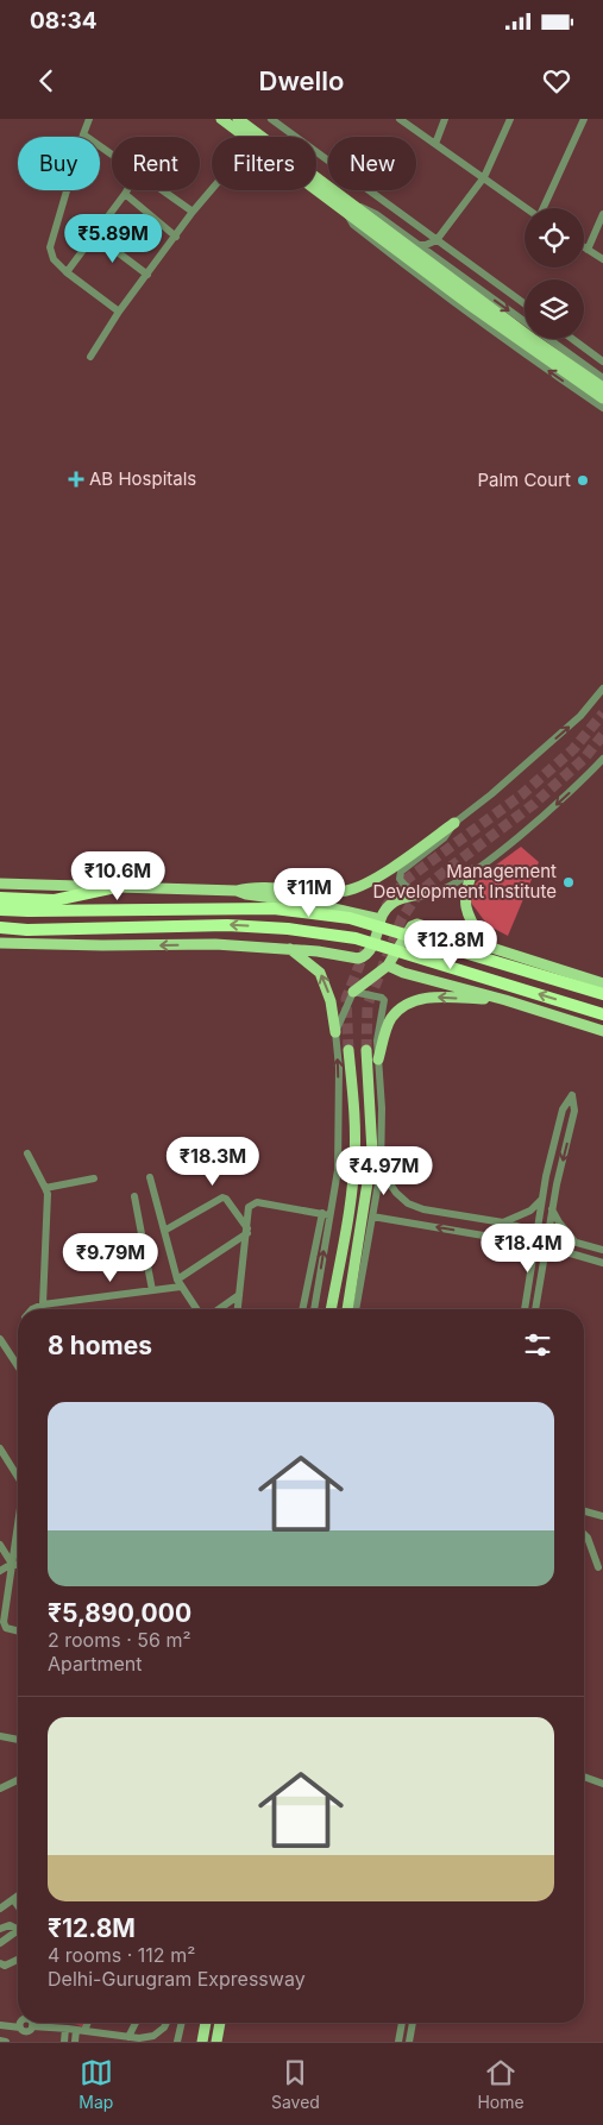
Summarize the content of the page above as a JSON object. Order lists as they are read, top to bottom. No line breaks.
{"places":{"health":["AB Hospitals"],"other":["Palm Court","Management Development Institute"]},"page":{"status":"08:34","header":"Dwello","chip":["Buy","Rent","Filters","New"],"price":["₹5.89M","₹10.6M","₹11M","₹12.8M","₹18.3M","₹4.97M","₹18.4M","₹9.79M"],"heading":"8 homes","list":[{"name":"₹5,890,000","note":"2 rooms · 56 m² · Apartment"},{"name":"₹12.8M","note":"4 rooms · 112 m² · Delhi-Gurugram Expressway"}],"tabs":["Map","Saved","Home"]}}
